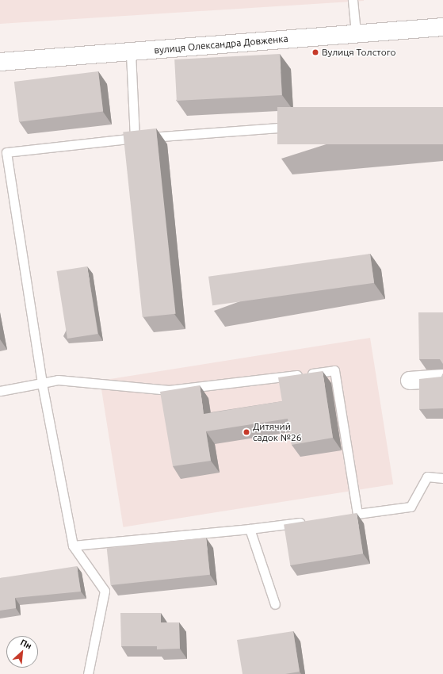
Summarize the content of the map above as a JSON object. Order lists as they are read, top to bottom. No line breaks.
{"streets":{"main road":["вулиця Олександра Довженка"]},"places":["Вулиця Толстого","Дитячий садок №26"],"north":"top right"}
